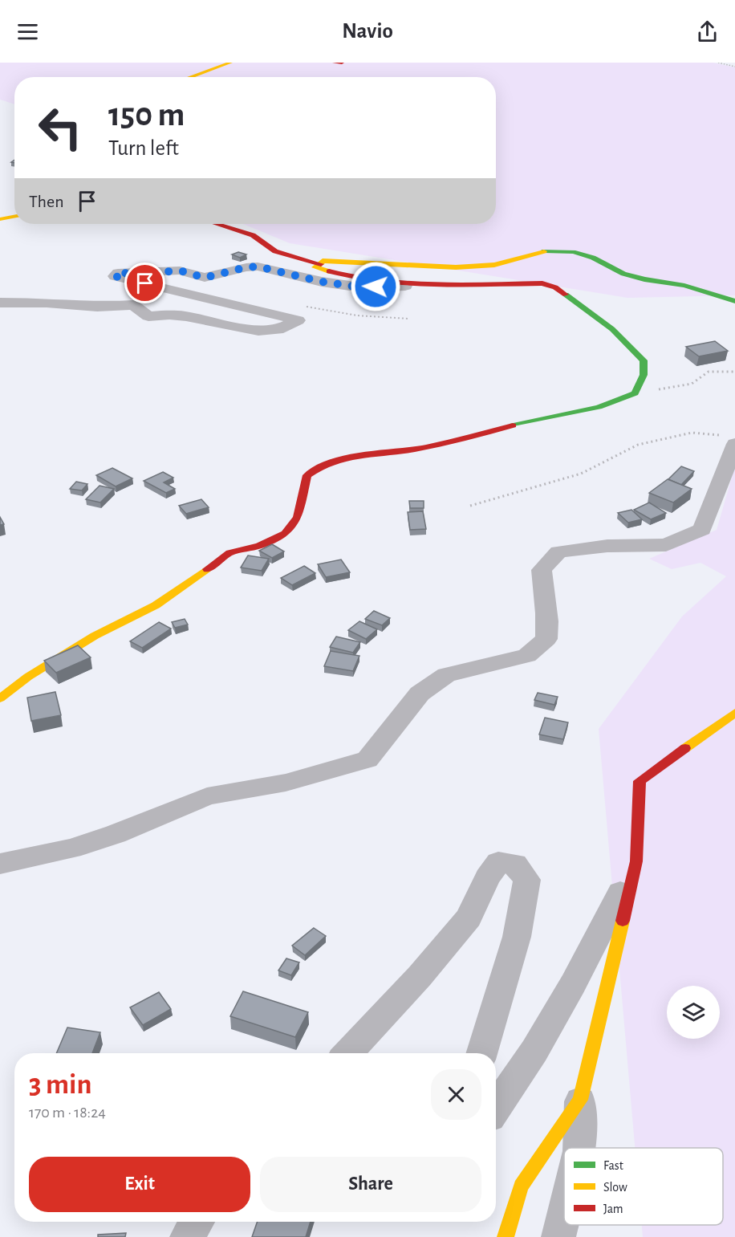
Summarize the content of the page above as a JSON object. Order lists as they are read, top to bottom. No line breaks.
{"legend":["Fast","Slow","Jam"],"page":{"header":"Navio","turn":["150 m","Turn left"],"then":"Then","heading":["3 min","170 m · 18:24"],"buttons":["Exit","Share"]}}
